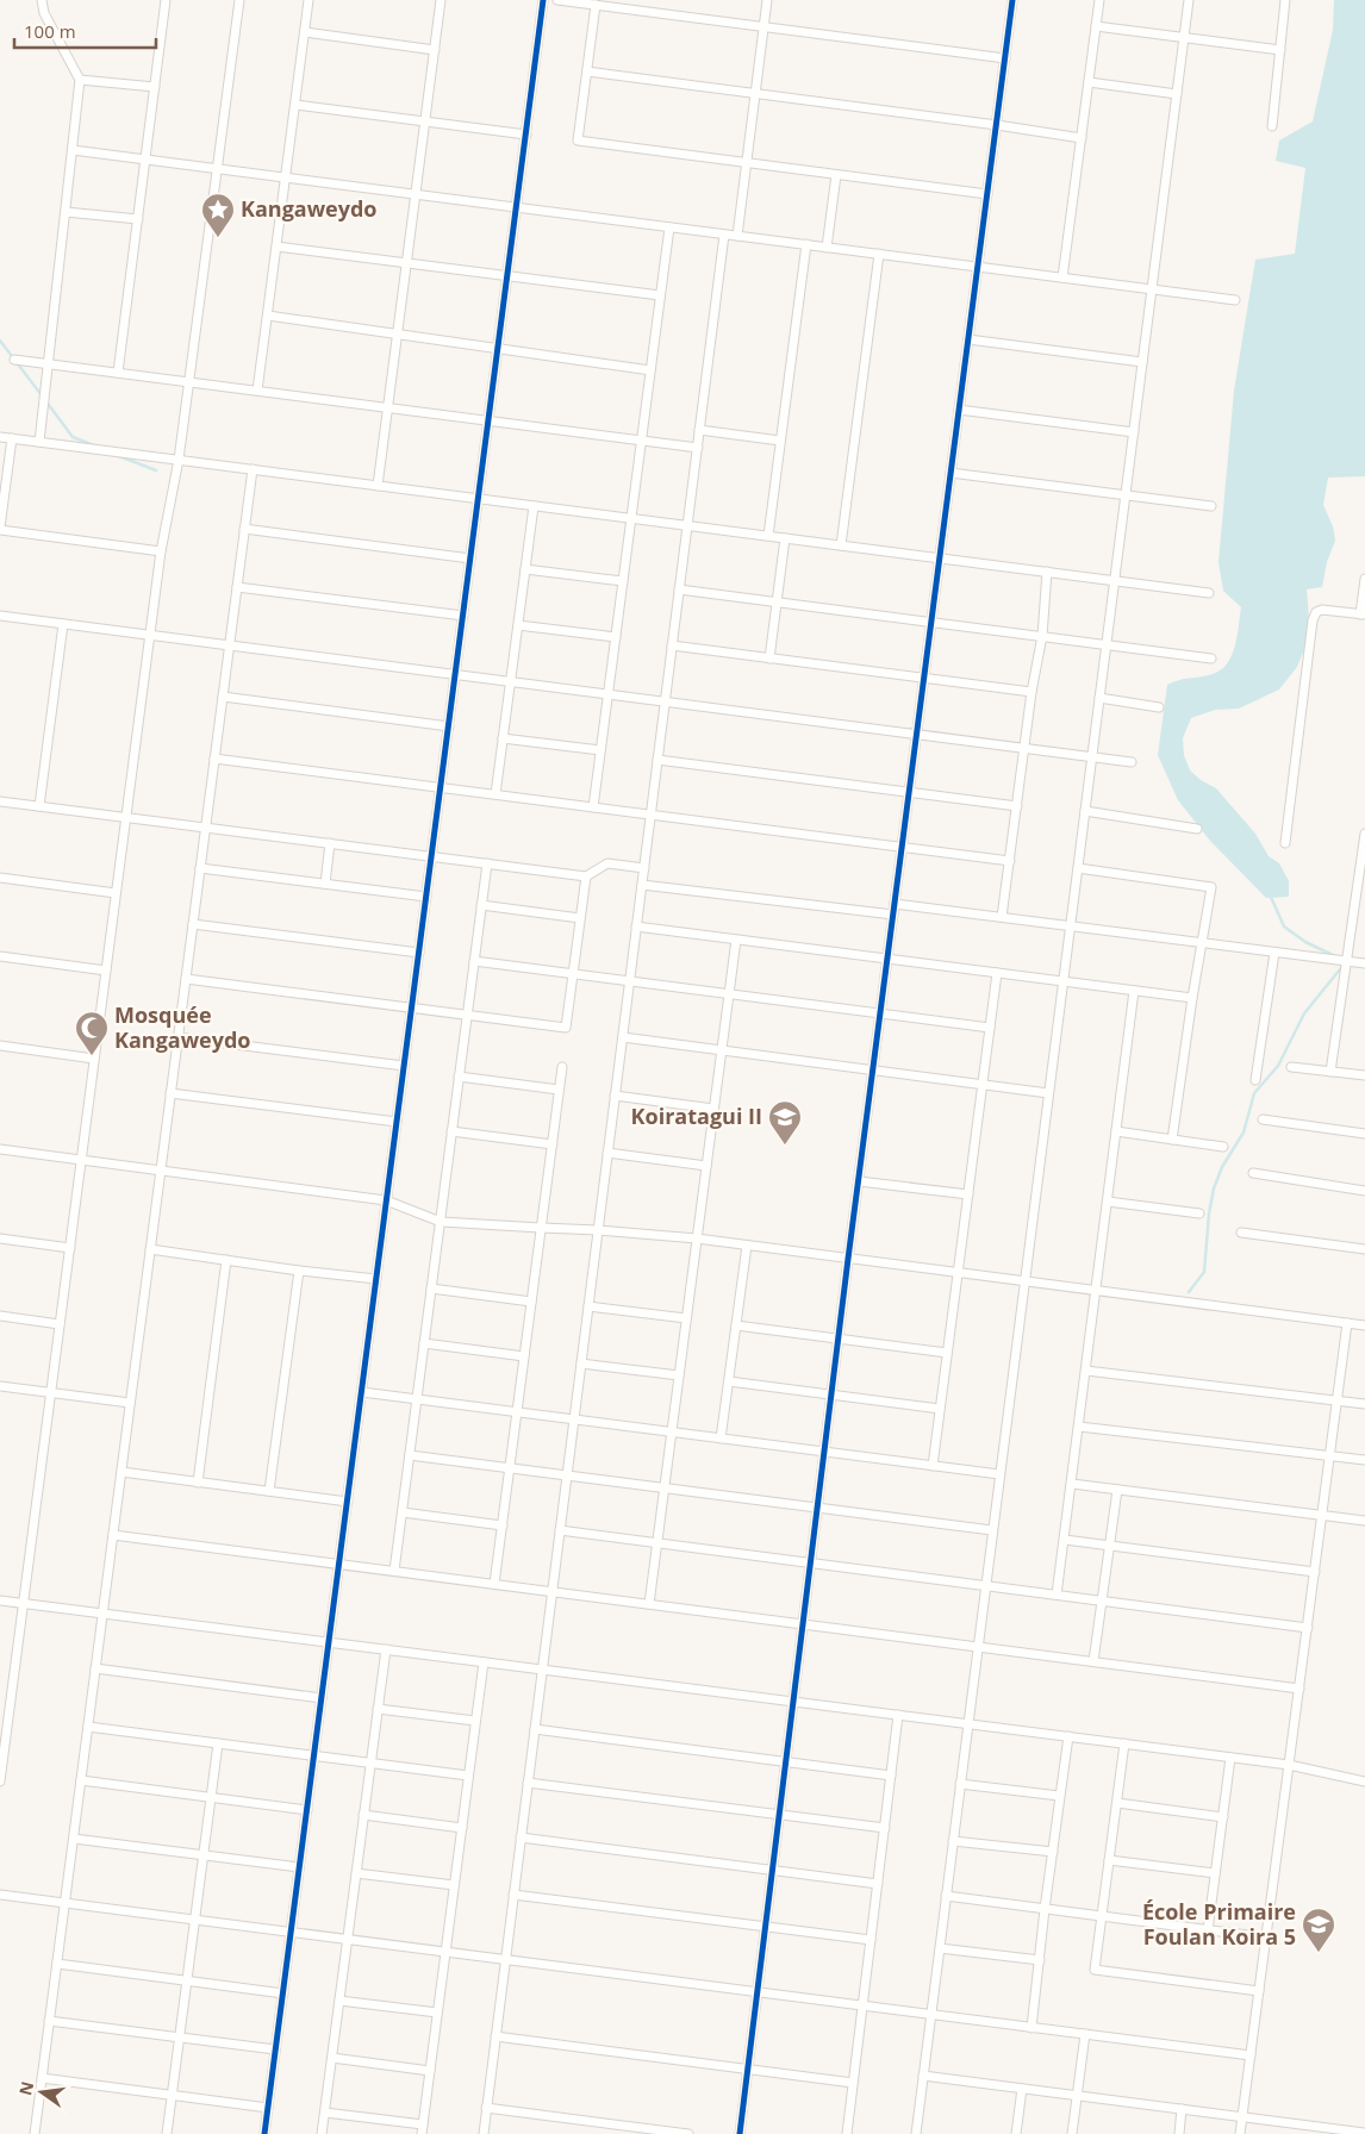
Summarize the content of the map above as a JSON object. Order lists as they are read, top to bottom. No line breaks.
{"places":{"place":["Kangaweydo"],"mosque":["Mosquée Kangaweydo"],"school or university":["Koiratagui II","École Primaire Foulan Koira 5"]},"scale_bar":"100 m","north":"left"}
